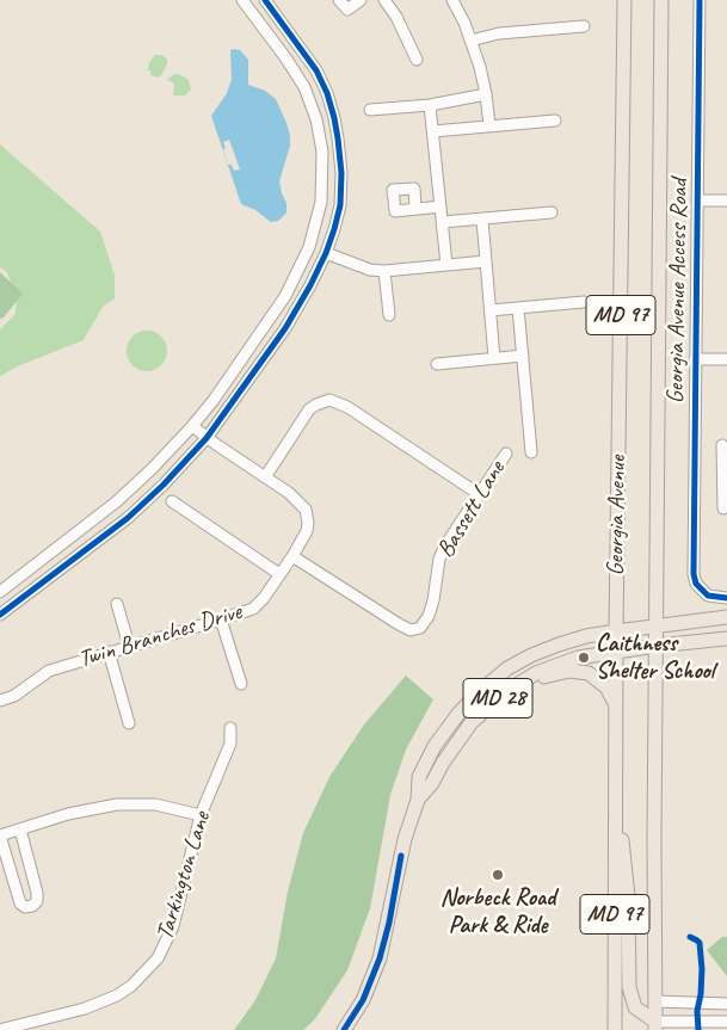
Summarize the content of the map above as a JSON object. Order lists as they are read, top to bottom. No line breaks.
{"streets":{"main road":["MD 97","Georgia Avenue","MD 28"],"street":["Georgia Avenue Access Road","Bassett Lane","Twin Branches Drive","Tarkington Lane"]},"crossings":[["Bassett Lane","Twin Branches Drive"],["Georgia Avenue","MD 28"]],"places":["Caithness Shelter School","Norbeck Road Park & Ride"]}
